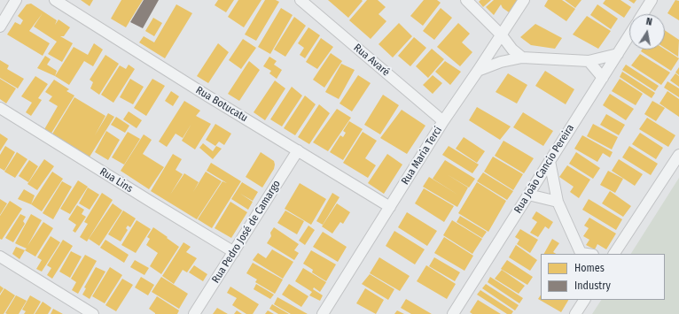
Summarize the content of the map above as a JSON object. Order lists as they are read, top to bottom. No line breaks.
{"streets":{"street":["Rua Avaré","Rua Botucatu","Rua Maria Terci","Rua João Cancio Pereira","Rua Lins","Rua Pedro José de Camargo"]},"crossings":[["Rua Avaré","Rua Maria Terci"],["Rua Botucatu","Rua Maria Terci"],["Rua Botucatu","Rua Pedro José de Camargo"],["Rua Lins","Rua Pedro José de Camargo"]],"legend":["Homes","Industry"],"north":"top"}
